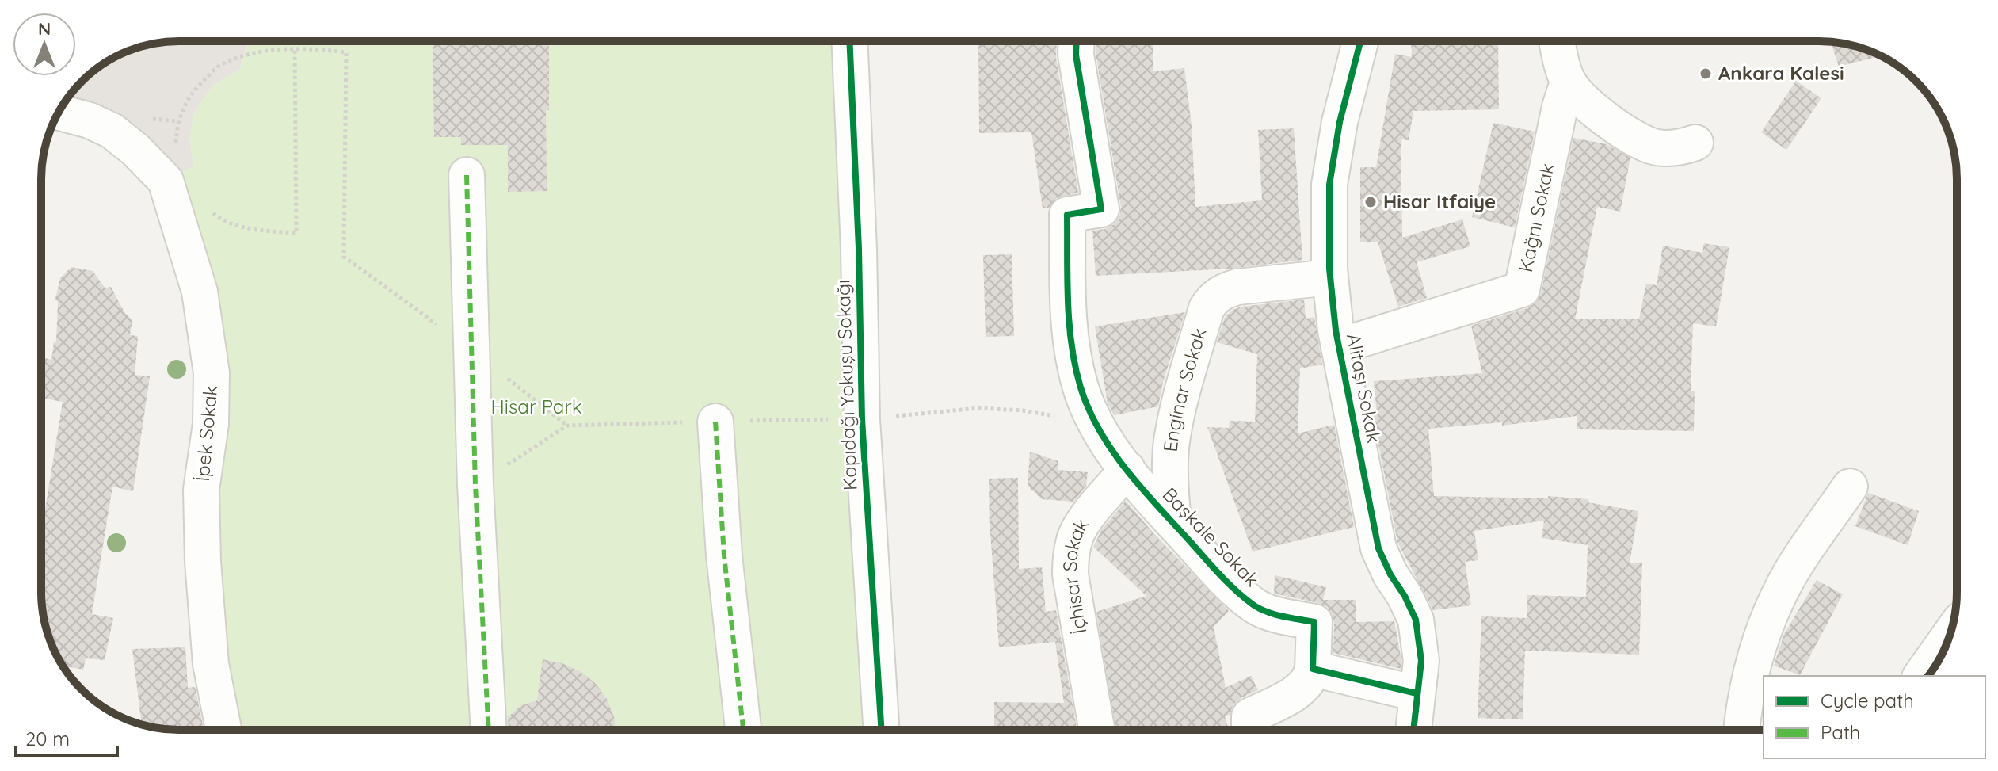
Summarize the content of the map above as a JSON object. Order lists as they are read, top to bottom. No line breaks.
{"streets":{"street":["Kağnı Sokak","Kapıdağı Yokuşu Sokağı","Alitaşı Sokak","Enginar Sokak","İpek Sokak","Başkale Sokak","İçhisar Sokak"]},"crossings":[["Kağnı Sokak","Alitaşı Sokak"],["Alitaşı Sokak","Enginar Sokak"],["Enginar Sokak","Başkale Sokak"],["Başkale Sokak","İçhisar Sokak"]],"parks":["Hisar Park"],"places":["Ankara Kalesi","Hisar Itfaiye"],"legend":["Cycle path","Path"],"scale_bar":"20 m","north":"top"}
